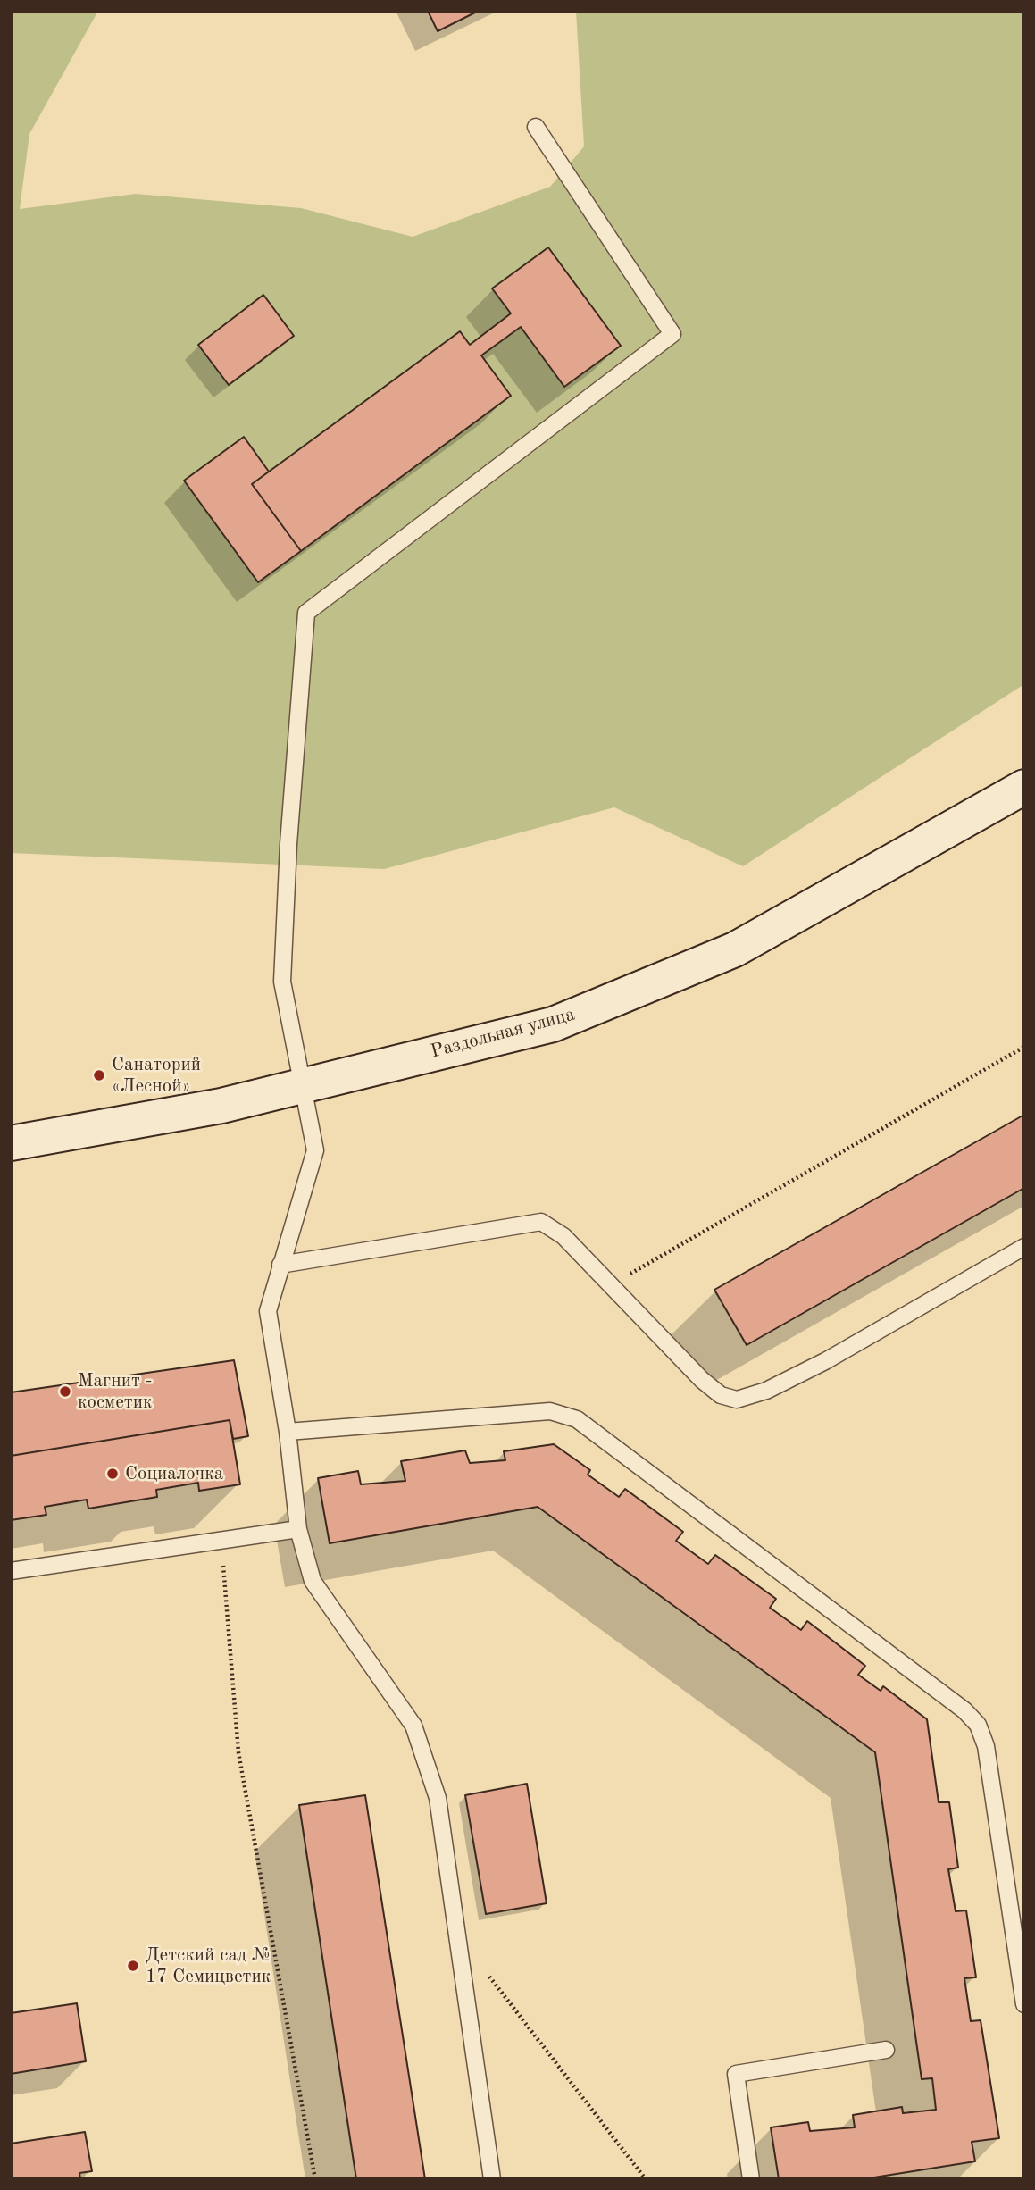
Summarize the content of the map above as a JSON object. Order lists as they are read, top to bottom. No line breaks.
{"streets":{"main road":["Раздольная улица"]},"places":["Санаторий «Лесной»","Магнит - косметик","Социалочка","Детский сад № 17 Семицветик"]}
